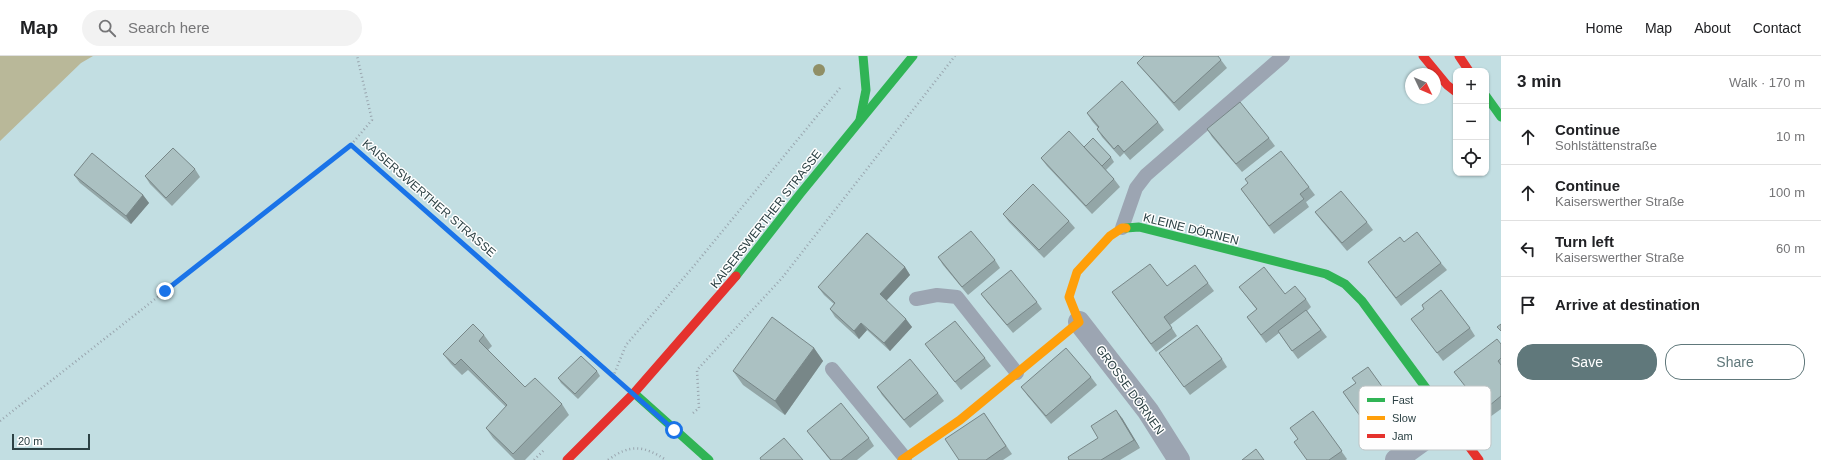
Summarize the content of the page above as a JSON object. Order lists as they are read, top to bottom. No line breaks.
{"streets":{"main road":["KAISERSWERTHER STRASSE","KLEINE DÖRNEN"],"street":["GROSSE DÖRNEN"]},"legend":["Fast","Slow","Jam"],"scale_bar":"20 m","north":"bottom right","page":{"header":"Map","search":"Search here","nav":["Home","Map","About","Contact"],"heading":["3 min","Walk · 170 m"],"map_buttons":["+","−"],"list":[["Continue","Sohlstättenstraße","10 m"],["Continue","Kaiserswerther Straße","100 m"],["Turn left","Kaiserswerther Straße","60 m"],"Arrive at destination"],"buttons":["Save","Share"],"scale":"20 m"}}
